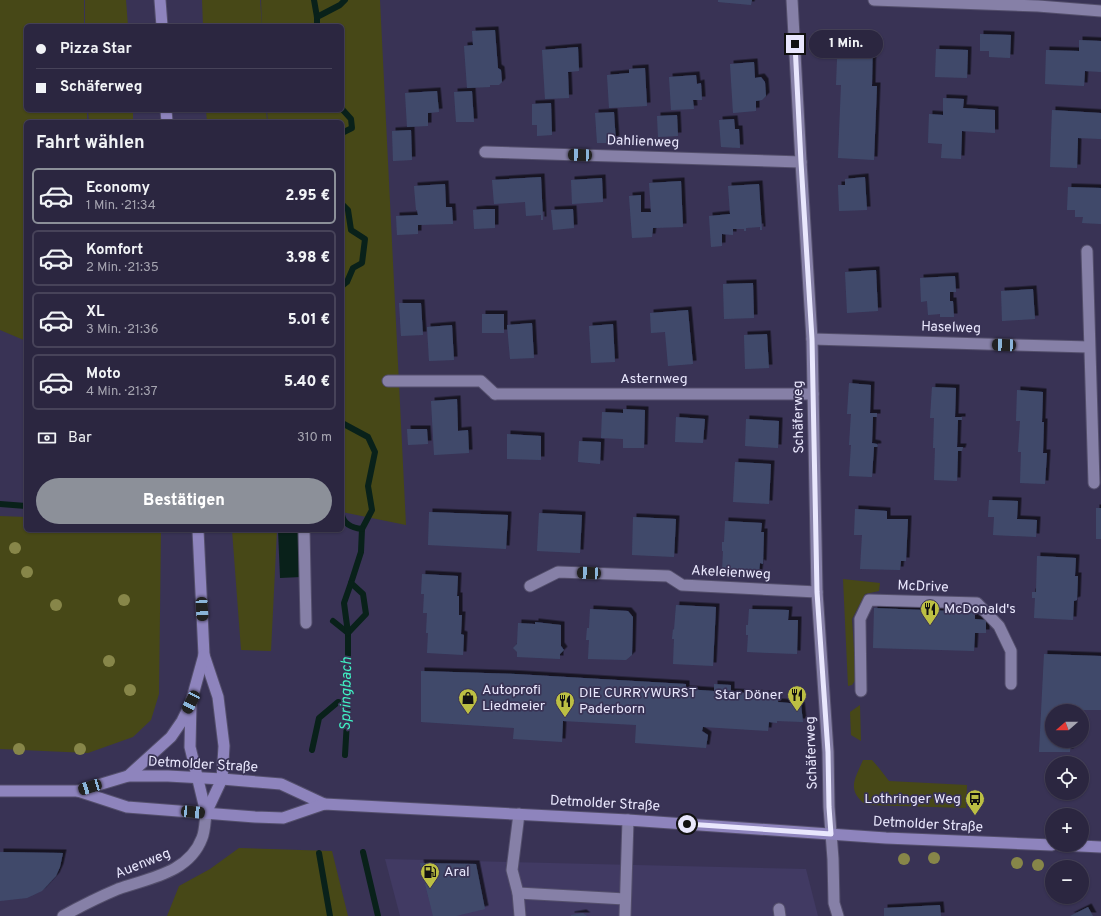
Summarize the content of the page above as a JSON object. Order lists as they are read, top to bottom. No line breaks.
{"streets":{"main road":["Detmolder Straße"],"street":["Dahlienweg","Haselweg","Asternweg","Schäferweg","Akeleienweg","McDrive","Auenweg"]},"crossings":[["Dahlienweg","Schäferweg"],["Haselweg","Schäferweg"],["Asternweg","Schäferweg"],["Schäferweg","Akeleienweg"],["Schäferweg","Detmolder Straße"],["Detmolder Straße","Auenweg"]],"water":["Springbach"],"places":{"restaurant":["McDonald's","Star Döner","DIE CURRYWURST Paderborn"],"shop":["Autoprofi Liedmeier"],"bus stop":["Lothringer Weg"],"fuel station":["Aral"]},"north":"left","page":{"banner":["Pizza Star","Schäferweg"],"bubble":"1 Min.","heading":"Fahrt wählen","list":[{"name":"Economy","note":"1 Min. · 21:34","value":"2.95 €"},{"name":"Komfort","note":"2 Min. · 21:35","value":"3.98 €"},{"name":"XL","note":"3 Min. · 21:36","value":"5.01 €"},{"name":"Moto","note":"4 Min. · 21:37","value":"5.40 €"}],"pay":["Bar","310 m"],"buttons":"Bestätigen","map_buttons":["+","−"]}}
